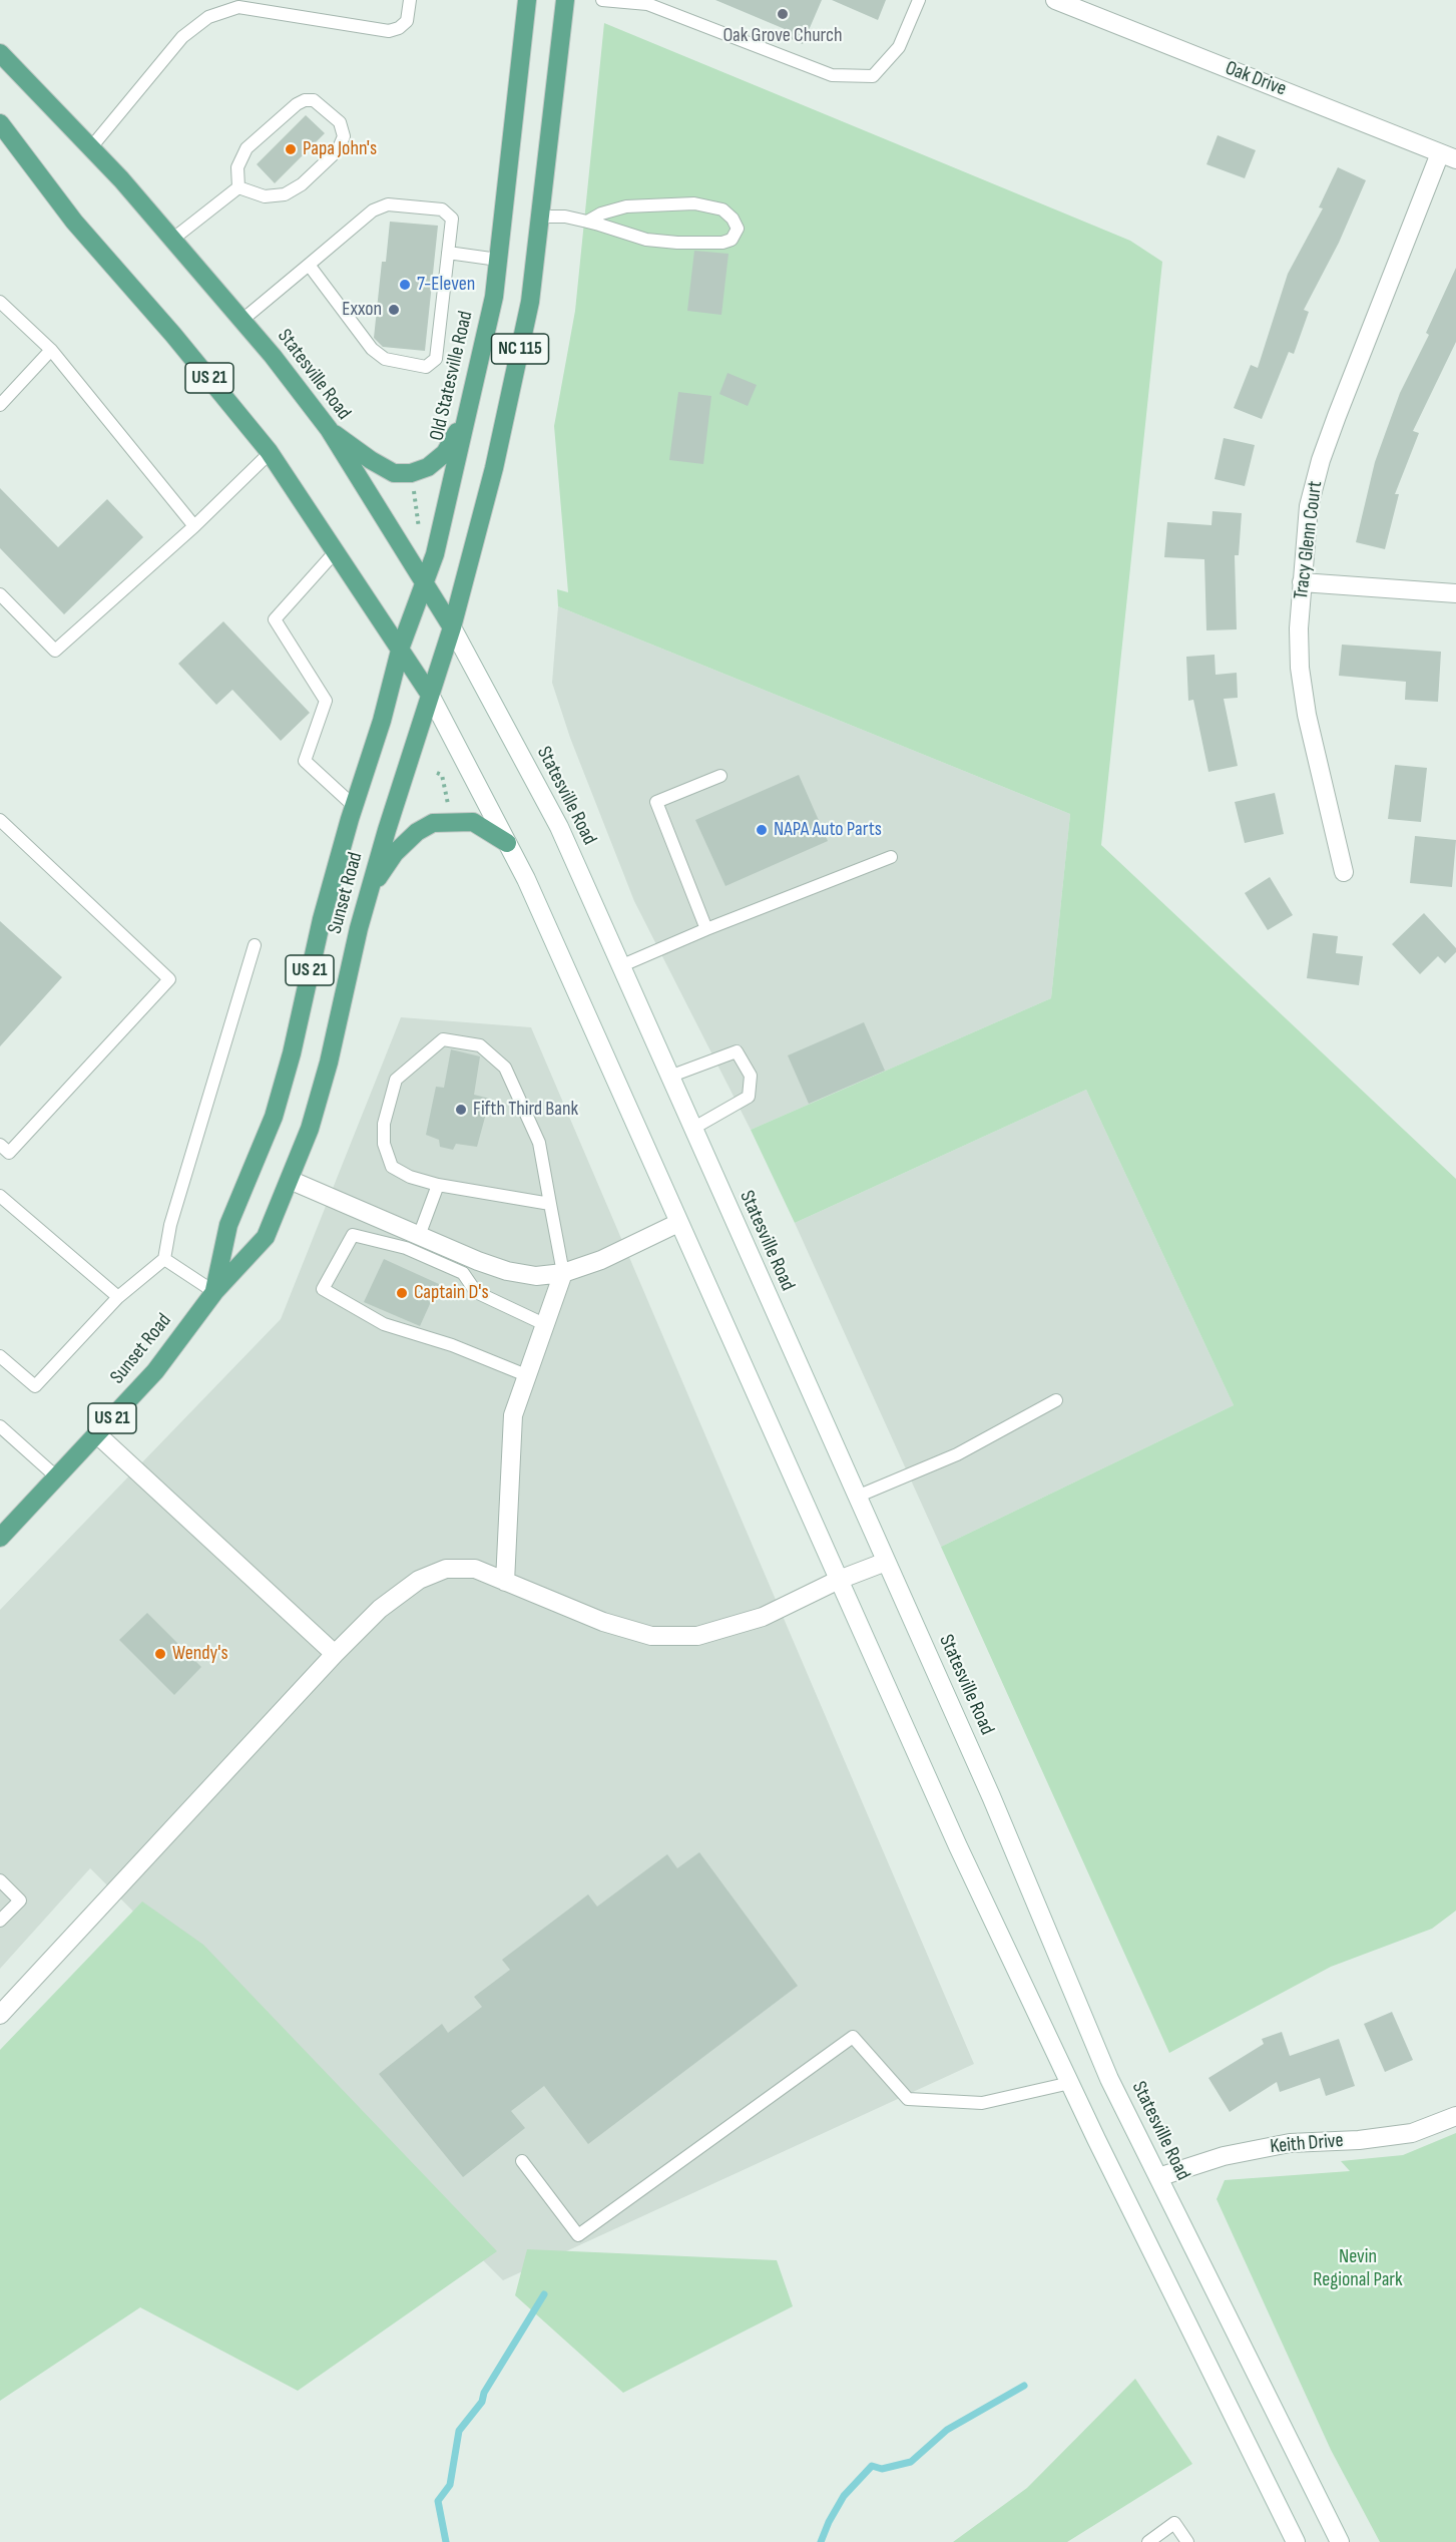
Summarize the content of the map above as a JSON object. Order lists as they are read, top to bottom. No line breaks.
{"streets":{"main road":["Oak Drive","NC 115","Statesville Road","Old Statesville Road","US 21","Tracy Glenn Court","Sunset Road","Keith Drive"]},"crossings":[["Oak Drive","Tracy Glenn Court"],["NC 115","Statesville Road"],["NC 115","Sunset Road"],["Statesville Road","Old Statesville Road"],["Statesville Road","Sunset Road"],["Statesville Road","Keith Drive"],["Old Statesville Road","US 21"],["Old Statesville Road","Sunset Road"],["US 21","Sunset Road"]],"parks":["Nevin Regional Park"],"places":["Oak Grove Church","Papa John's","7-Eleven","Exxon","NAPA Auto Parts","Fifth Third Bank","Captain D's","Wendy's"]}
